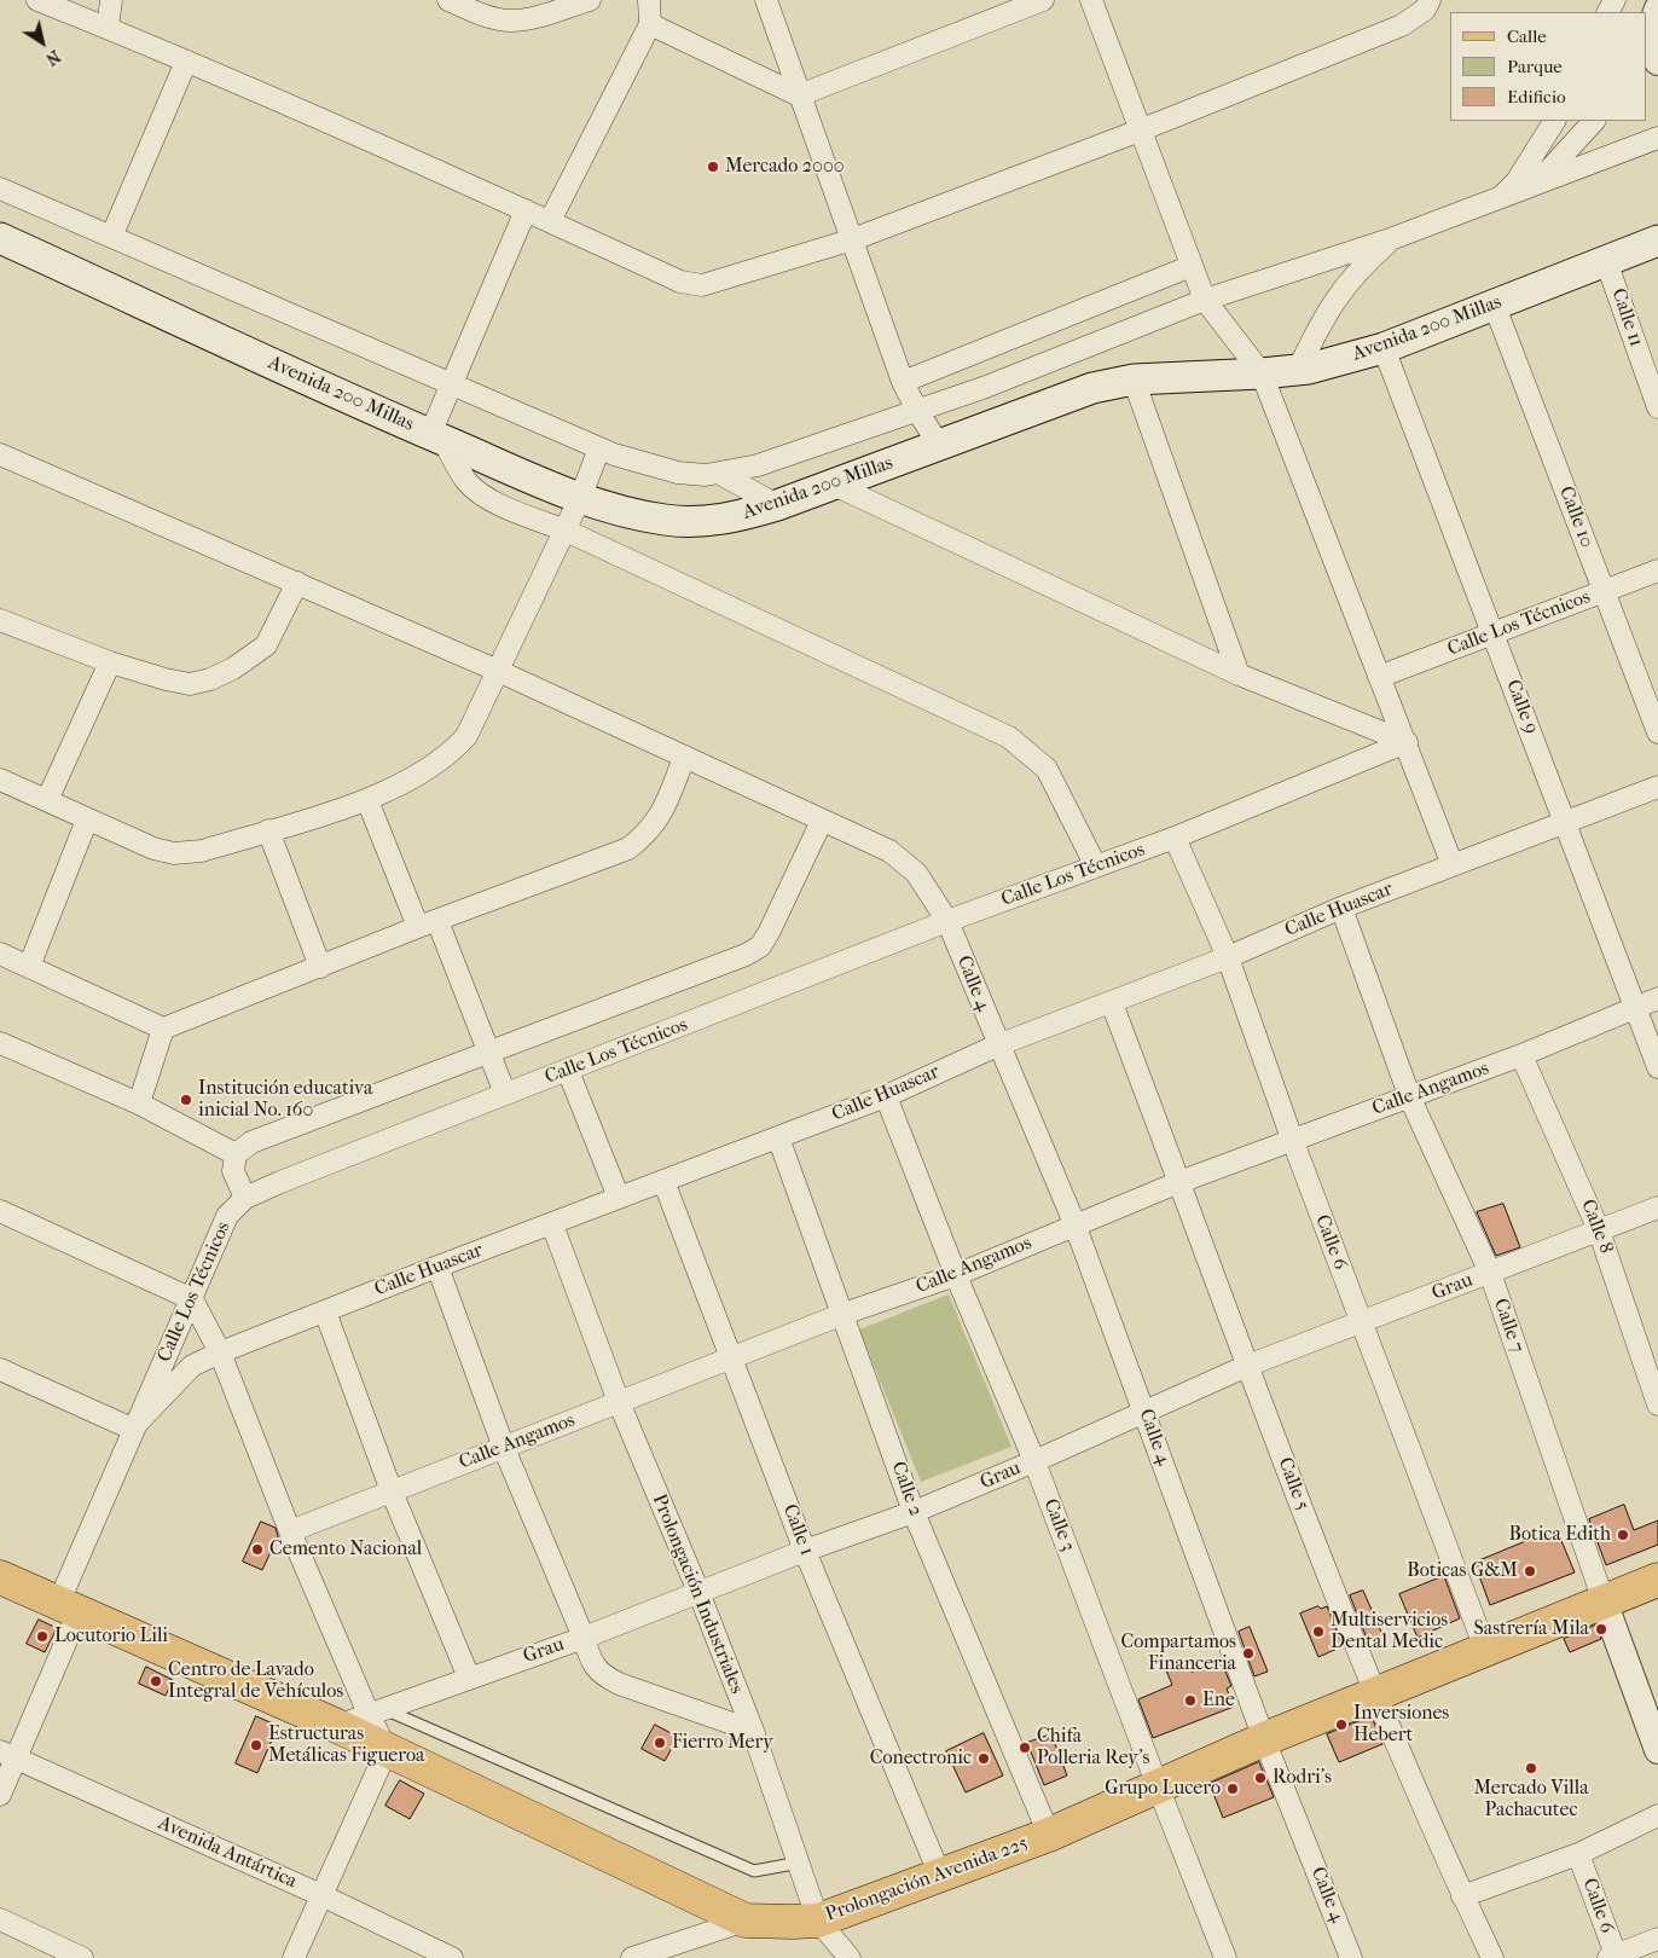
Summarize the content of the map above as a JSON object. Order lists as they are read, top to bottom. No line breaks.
{"streets":{"main road":["Avenida 200 Millas","Prolongación Avenida 225"],"street":["Calle 11","Calle 10","Calle Los Técnicos","Calle 9","Calle Huascar","Calle 4","Calle Angamos","Calle 8","Calle 6","Grau","Calle 7","Calle 5","Calle 2","Calle 3","Calle 1","Prolongación Industriales","Avenida Antártica"]},"crossings":[["Calle 11","Avenida 200 Millas"],["Avenida 200 Millas","Calle 10"],["Avenida 200 Millas","Calle 9"],["Calle 10","Calle Los Técnicos"],["Calle Los Técnicos","Calle 9"],["Calle Los Técnicos","Calle Huascar"],["Calle Los Técnicos","Calle 4"],["Calle Los Técnicos","Calle 6"],["Calle Los Técnicos","Avenida Antártica"],["Calle Los Técnicos","Prolongación Avenida 225"],["Calle 9","Calle Huascar"],["Calle 9","Calle Angamos"],["Calle Huascar","Calle 4"],["Calle Huascar","Calle 6"],["Calle Huascar","Calle 7"],["Calle Huascar","Calle 5"],["Calle Huascar","Calle 2"],["Calle Huascar","Calle 3"],["Calle Huascar","Calle 1"],["Calle Huascar","Prolongación Industriales"],["Calle 4","Calle Angamos"],["Calle 4","Grau"],["Calle 4","Prolongación Avenida 225"],["Calle Angamos","Calle 8"],["Calle Angamos","Calle 6"],["Calle Angamos","Calle 7"],["Calle Angamos","Calle 5"],["Calle Angamos","Calle 2"],["Calle Angamos","Calle 3"],["Calle Angamos","Calle 1"],["Calle Angamos","Prolongación Industriales"],["Calle 8","Grau"],["Calle 6","Grau"],["Calle 6","Prolongación Avenida 225"],["Grau","Calle 7"],["Grau","Calle 5"],["Grau","Calle 2"],["Grau","Calle 3"],["Grau","Calle 1"],["Grau","Prolongación Industriales"],["Grau","Prolongación Avenida 225"],["Calle 7","Prolongación Avenida 225"],["Calle 5","Prolongación Avenida 225"],["Calle 2","Prolongación Avenida 225"],["Calle 3","Prolongación Avenida 225"],["Calle 1","Prolongación Avenida 225"],["Prolongación Industriales","Prolongación Avenida 225"]],"places":["Mercado 2000","Institución educativa inicial No. 160","Botica Edith","Cemento Nacional","Boticas G&M","Sastrería Mila","Multiservicios Dental Medic","Locutorio Lili","Compartamos Financeria","Centro de Lavado Integral de Vehículos","Ene","Inversiones Hebert","Fierro Mery","Estructuras Metálicas Figueroa","Chifa Polleria Rey's","Conectronic","Mercado Villa Pachacutec","Rodri's","Grupo Lucero"],"legend":["Calle","Parque","Edificio"],"north":"bottom right"}
